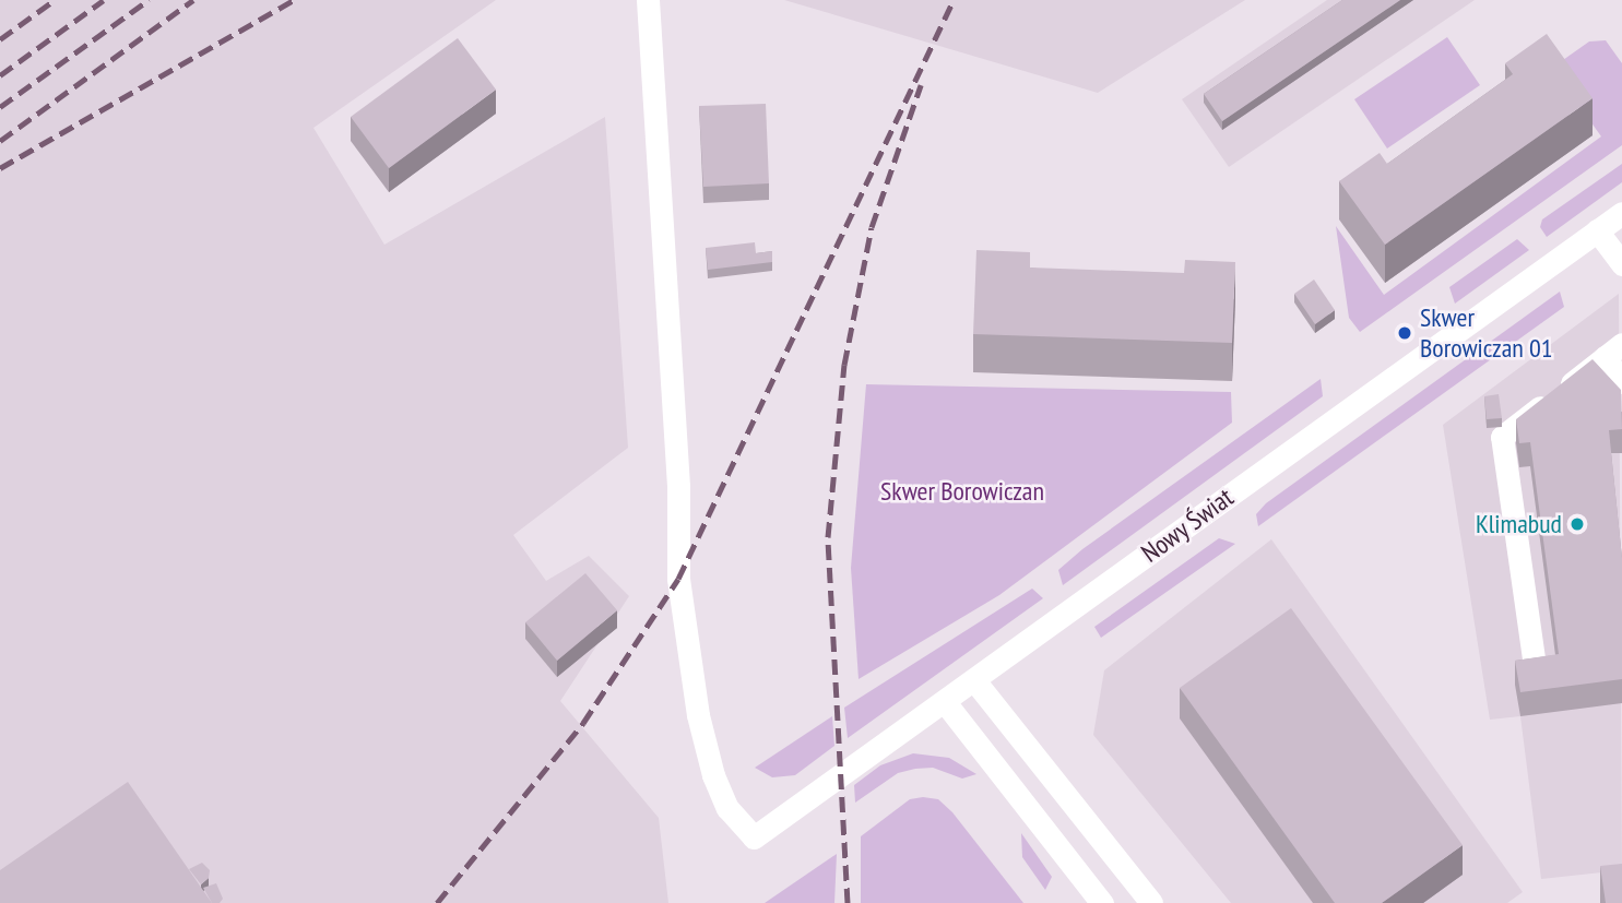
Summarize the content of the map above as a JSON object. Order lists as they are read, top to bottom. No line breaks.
{"streets":{"street":["Nowy Świat"]},"parks":["Skwer Borowiczan"],"places":["Skwer Borowiczan 01","Klimabud"]}
